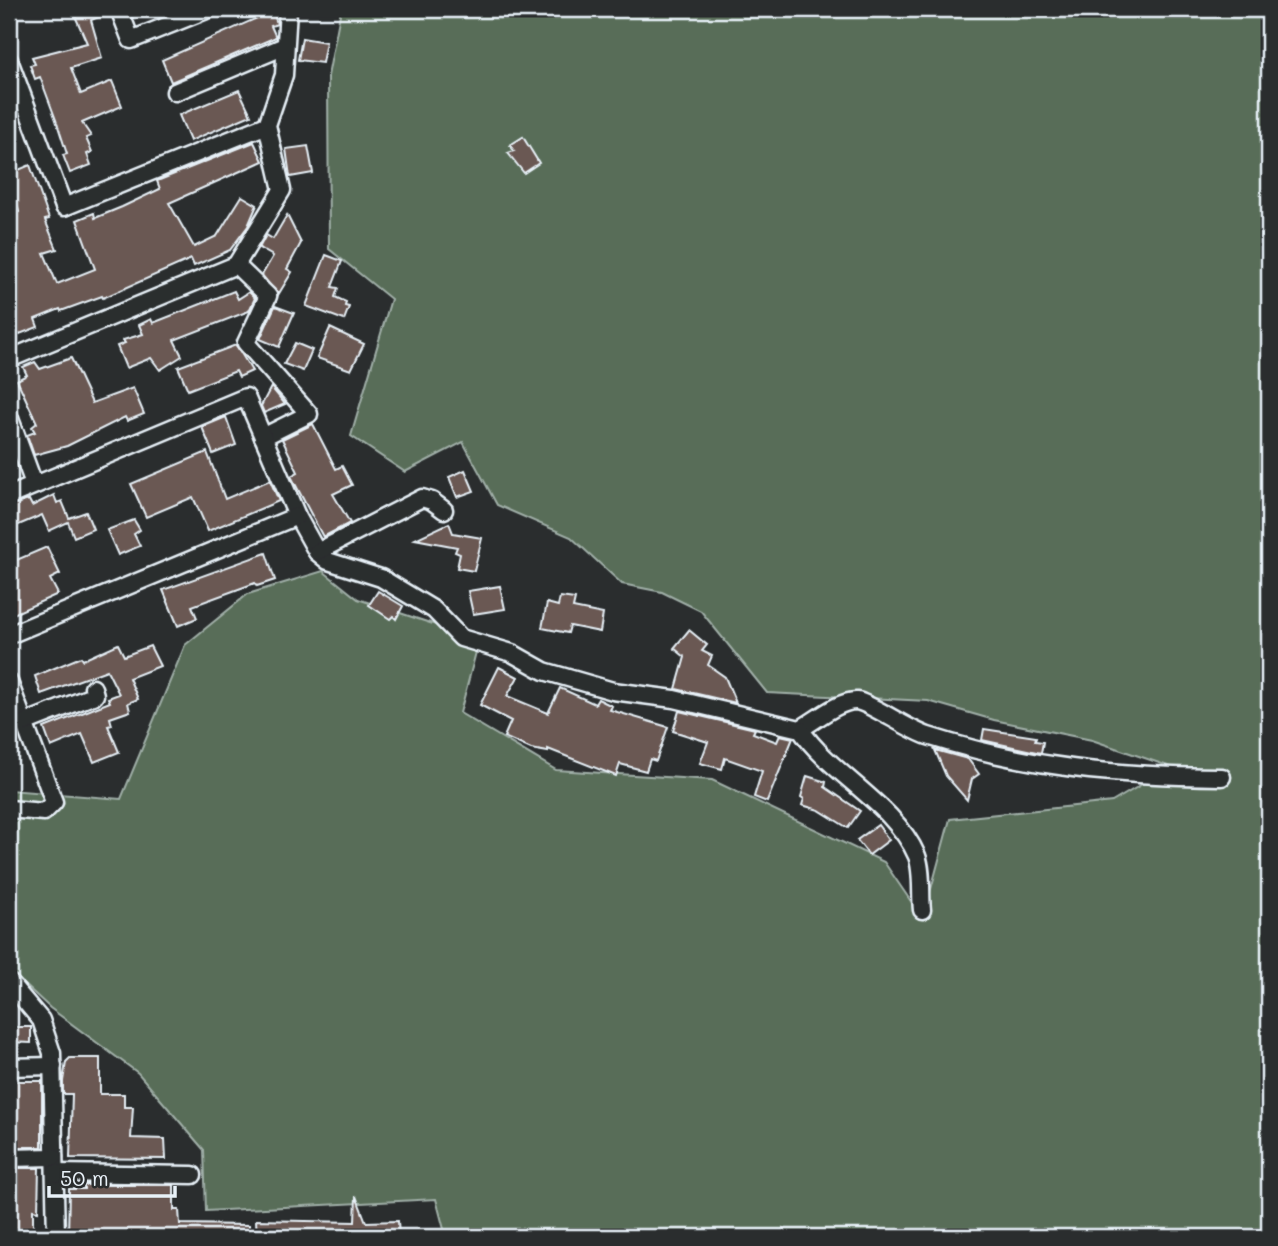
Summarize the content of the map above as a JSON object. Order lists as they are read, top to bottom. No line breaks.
{"scale_bar":"50 m"}
